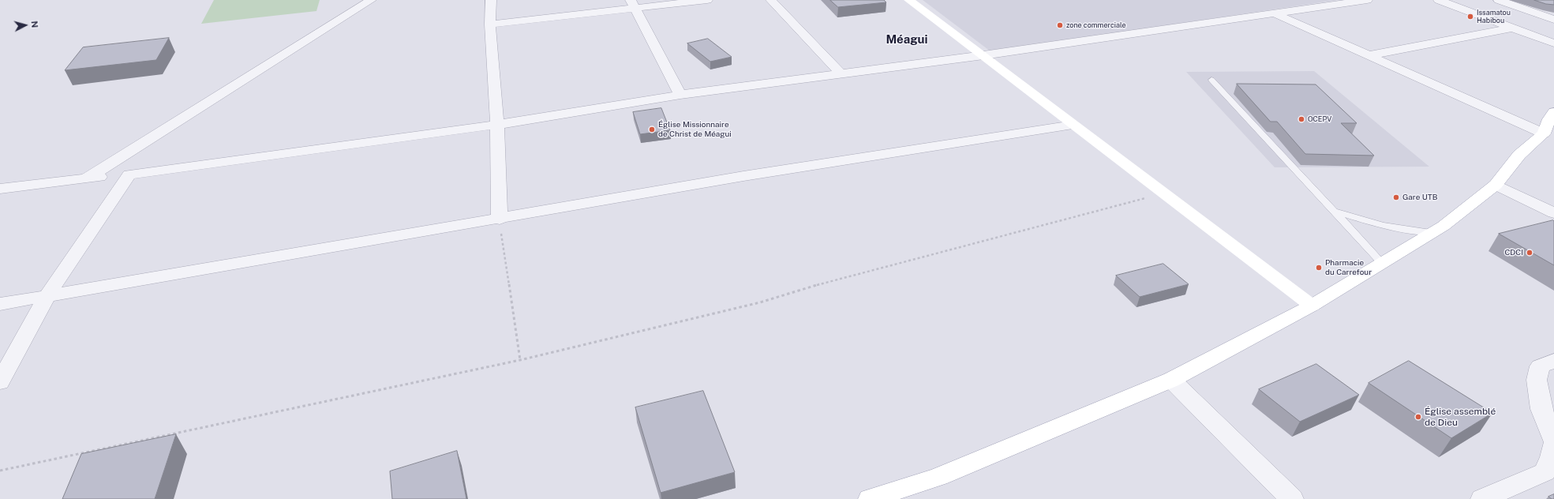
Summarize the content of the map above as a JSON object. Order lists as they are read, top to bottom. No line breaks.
{"districts":["Méagui"],"places":["Issamatou Habibou","zone commerciale","OCEPV","Église Missionnaire de Christ de Méagui","Gare UTB","CDCI","Pharmacie du Carrefour","Église assemblé de Dieu"],"north":"right"}
